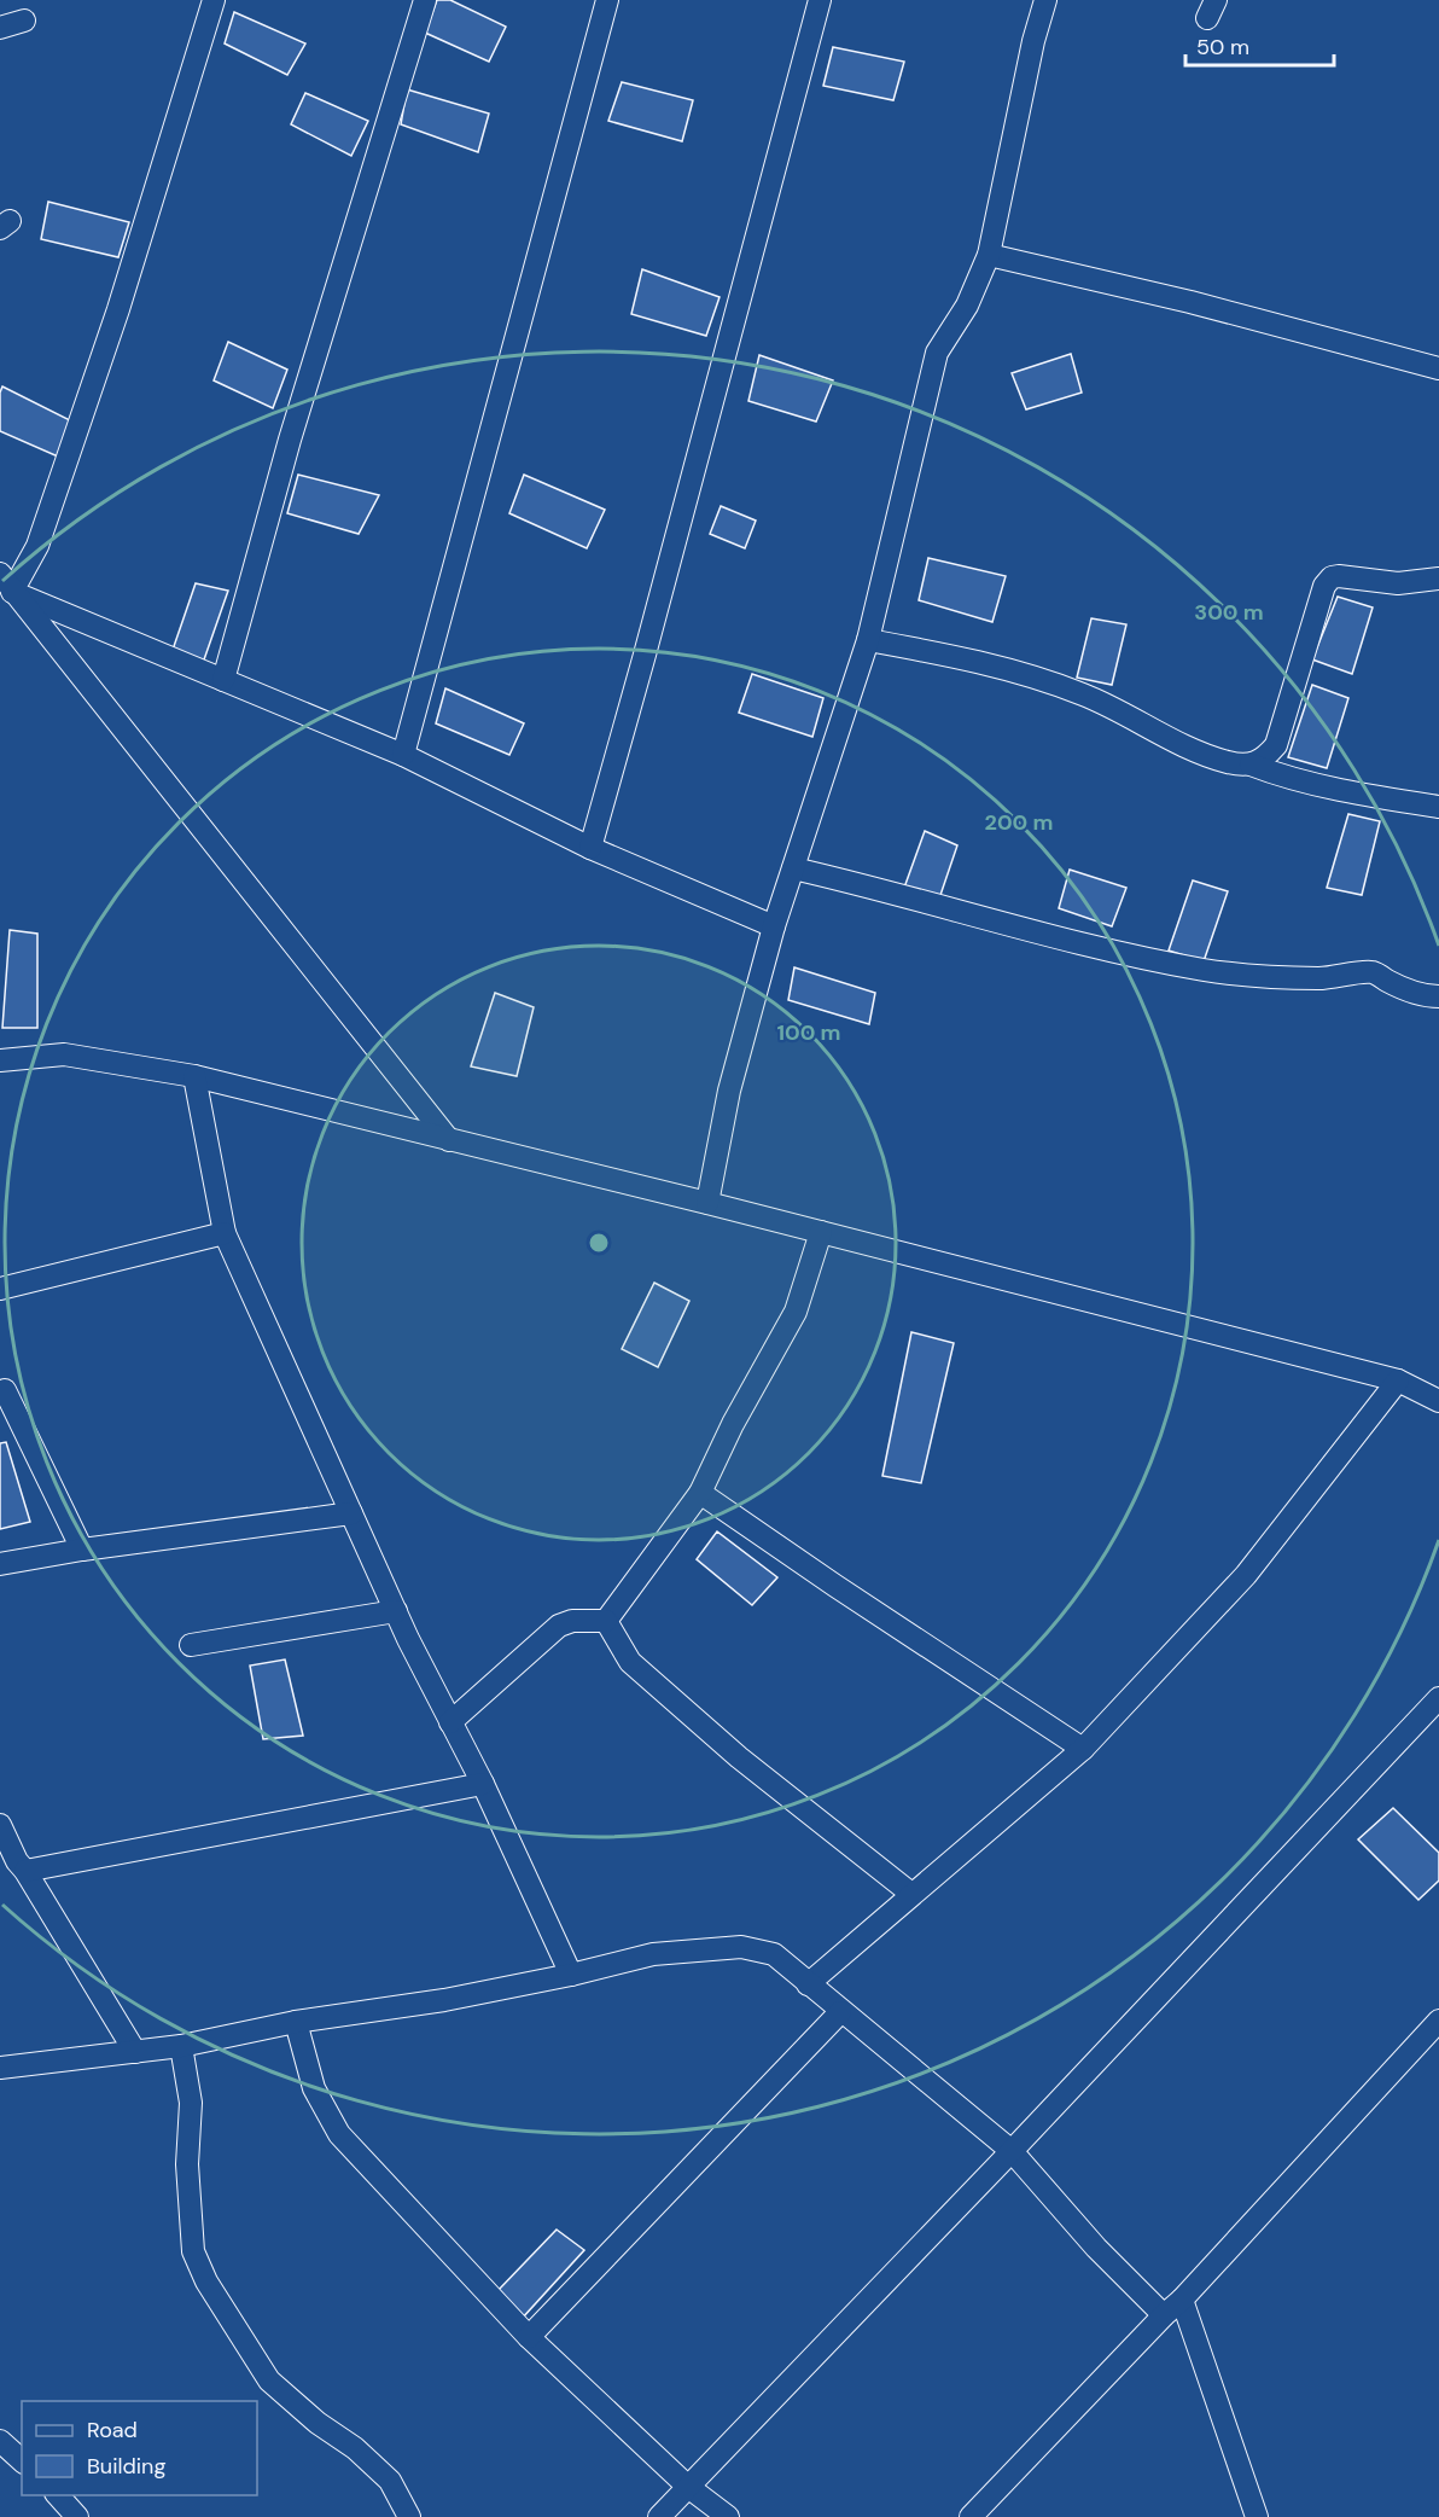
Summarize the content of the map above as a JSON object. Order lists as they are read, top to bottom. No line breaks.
{"legend":["Road","Building"],"scale_bar":"50 m","rings":["300 m","200 m","100 m"]}
